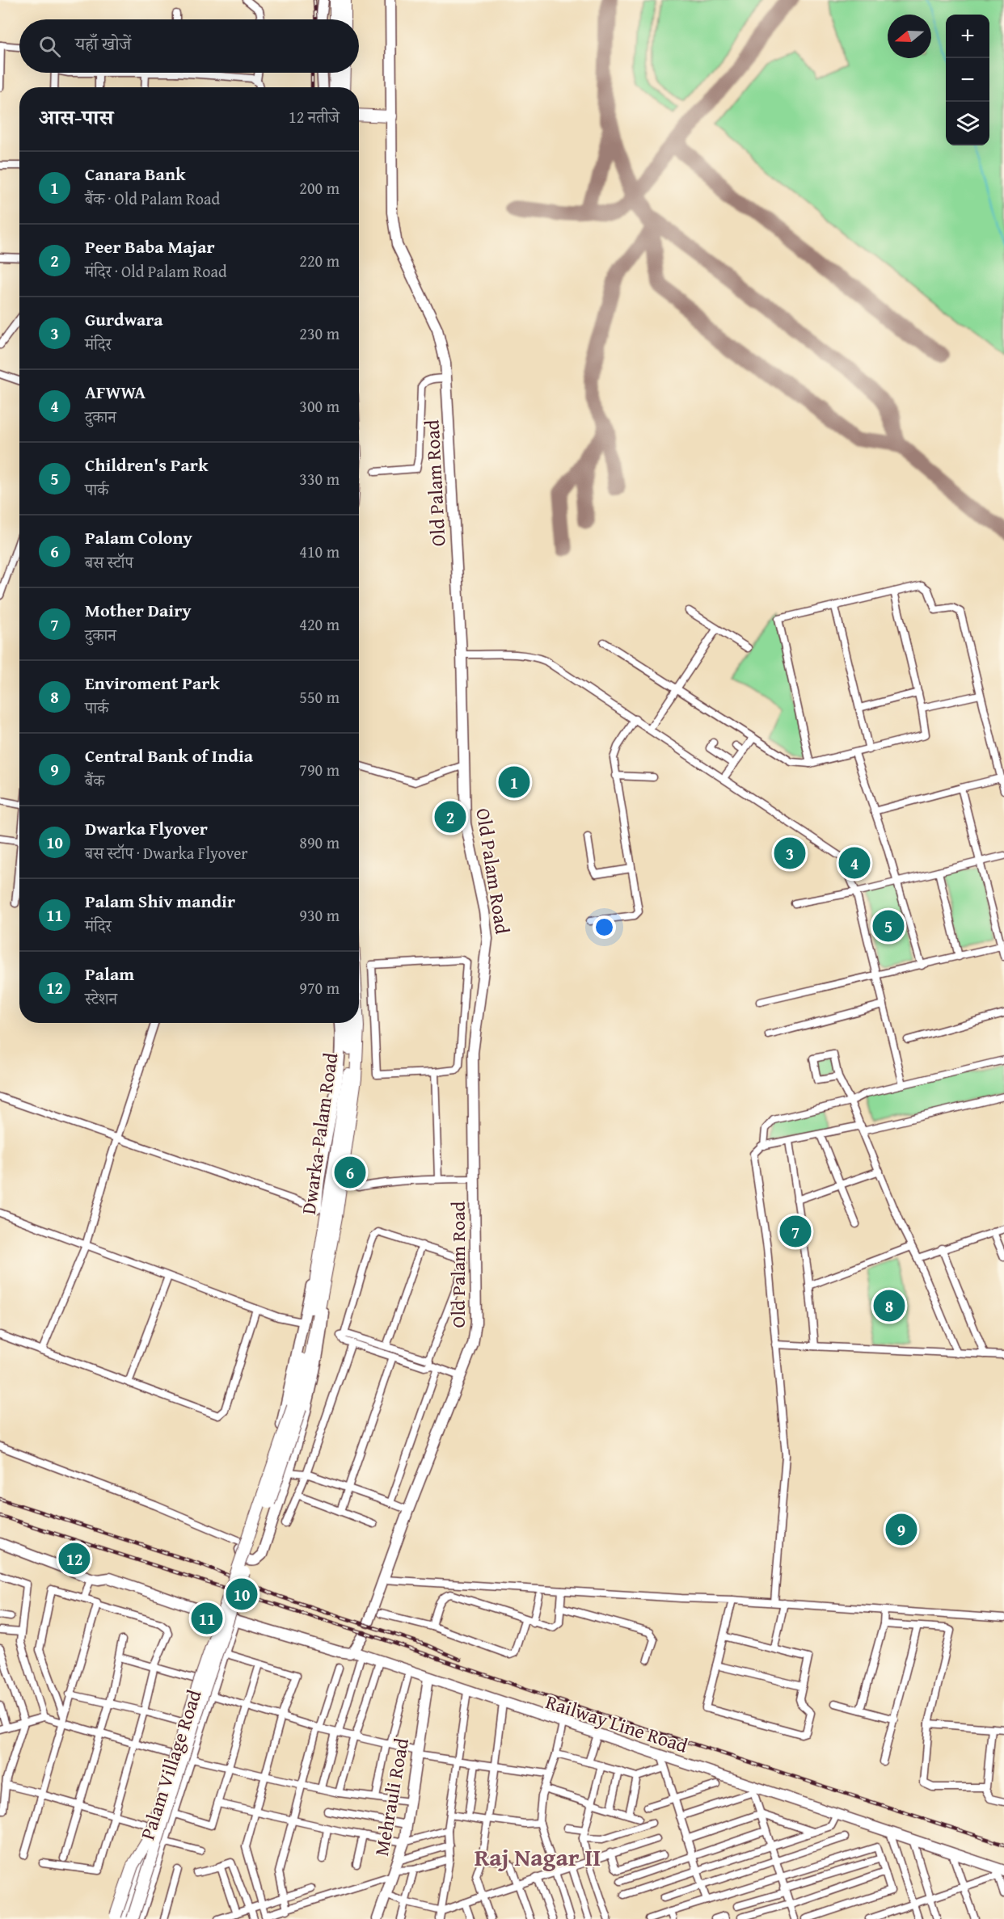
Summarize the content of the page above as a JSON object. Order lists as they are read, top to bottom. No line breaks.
{"streets":{"main road":["Dwarka-Palam Road"],"street":["Old Palam Road","Railway Line Road","Palam Village Road","Mehrauli Road"]},"crossings":[["Railway Line Road","Palam Village Road"],["Railway Line Road","Mehrauli Road"]],"districts":["Raj Nagar II"],"north":"left","page":{"map_buttons":["+","−"],"search":"यहाँ खोजें","heading":["आस-पास","12 नतीजे"],"list":[{"mark":"1","name":"Canara Bank","note":"बैंक · Old Palam Road","value":"200 m"},{"mark":"2","name":"Peer Baba Majar","note":"मंदिर · Old Palam Road","value":"220 m"},{"mark":"3","name":"Gurdwara","note":"मंदिर","value":"230 m"},{"mark":"4","name":"AFWWA","note":"दुकान","value":"300 m"},{"mark":"5","name":"Children's Park","note":"पार्क","value":"330 m"},{"mark":"6","name":"Palam Colony","note":"बस स्टॉप","value":"410 m"},{"mark":"7","name":"Mother Dairy","note":"दुकान","value":"420 m"},{"mark":"8","name":"Enviroment Park","note":"पार्क","value":"550 m"},{"mark":"9","name":"Central Bank of India","note":"बैंक","value":"790 m"},{"mark":"10","name":"Dwarka Flyover","note":"बस स्टॉप · Dwarka Flyover","value":"890 m"},{"mark":"11","name":"Palam Shiv mandir","note":"मंदिर","value":"930 m"},{"mark":"12","name":"Palam","note":"स्टेशन","value":"970 m"}],"pins":["1","2","3","4","5","6","7","8","9","12","10","11"]}}
